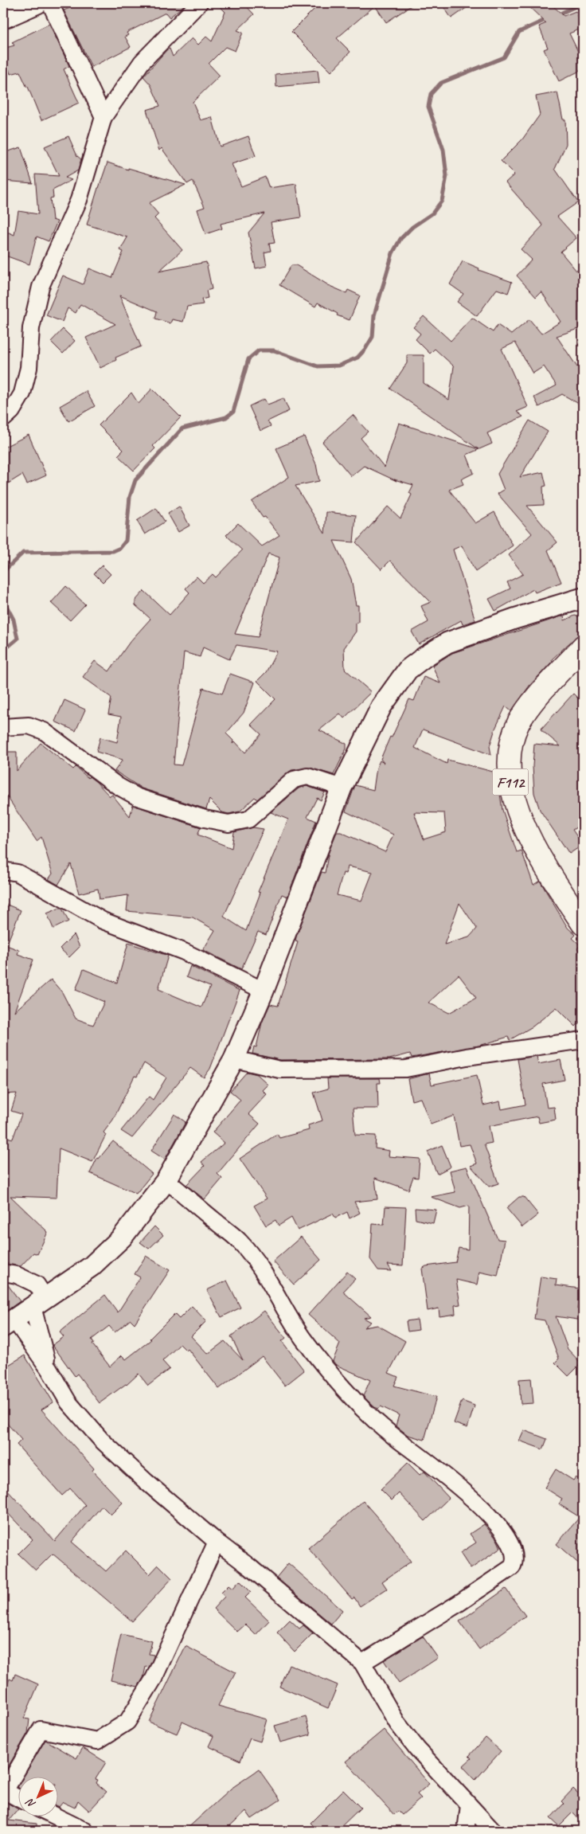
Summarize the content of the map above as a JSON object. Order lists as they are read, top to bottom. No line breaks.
{"streets":{"main road":["F112"]},"north":"bottom left"}
